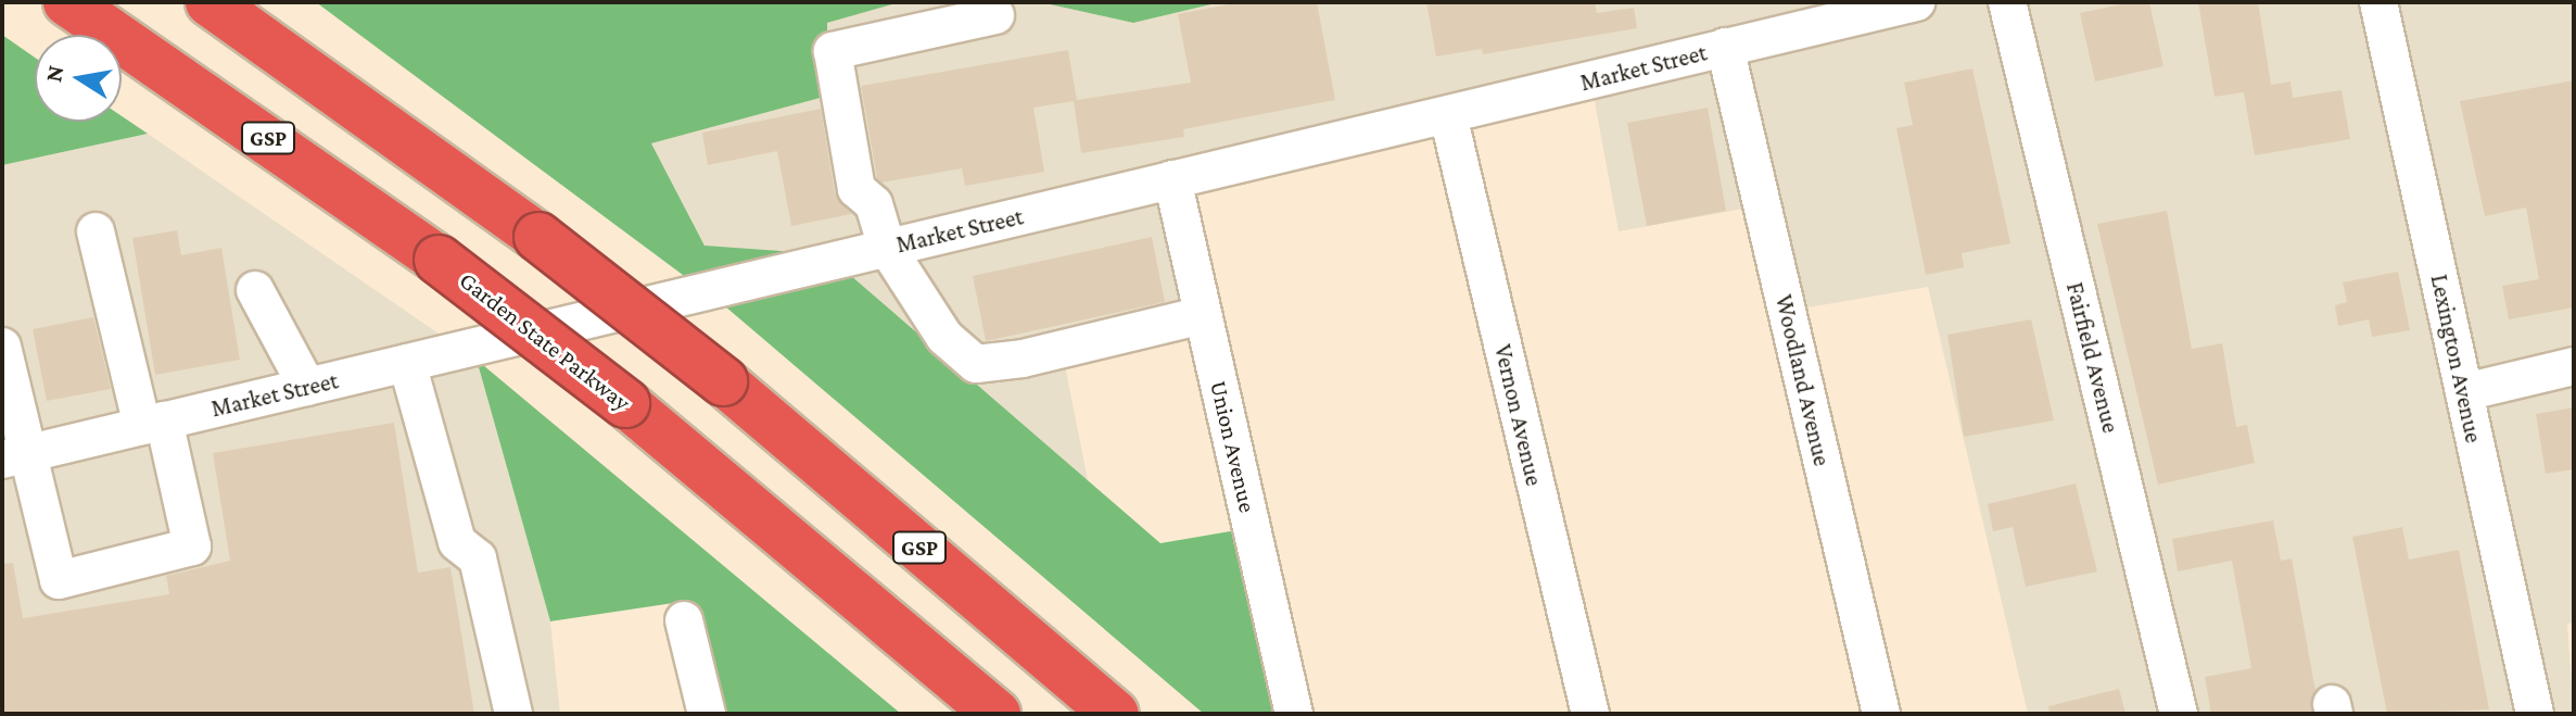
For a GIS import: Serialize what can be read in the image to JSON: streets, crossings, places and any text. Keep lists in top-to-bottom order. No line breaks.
{"streets":{"highway":["GSP","Garden State Parkway"],"street":["Market Street","Fairfield Avenue","Lexington Avenue","Woodland Avenue","Vernon Avenue","Union Avenue"]},"crossings":[["Market Street","Woodland Avenue"],["Market Street","Vernon Avenue"],["Market Street","Union Avenue"]],"north":"left"}
